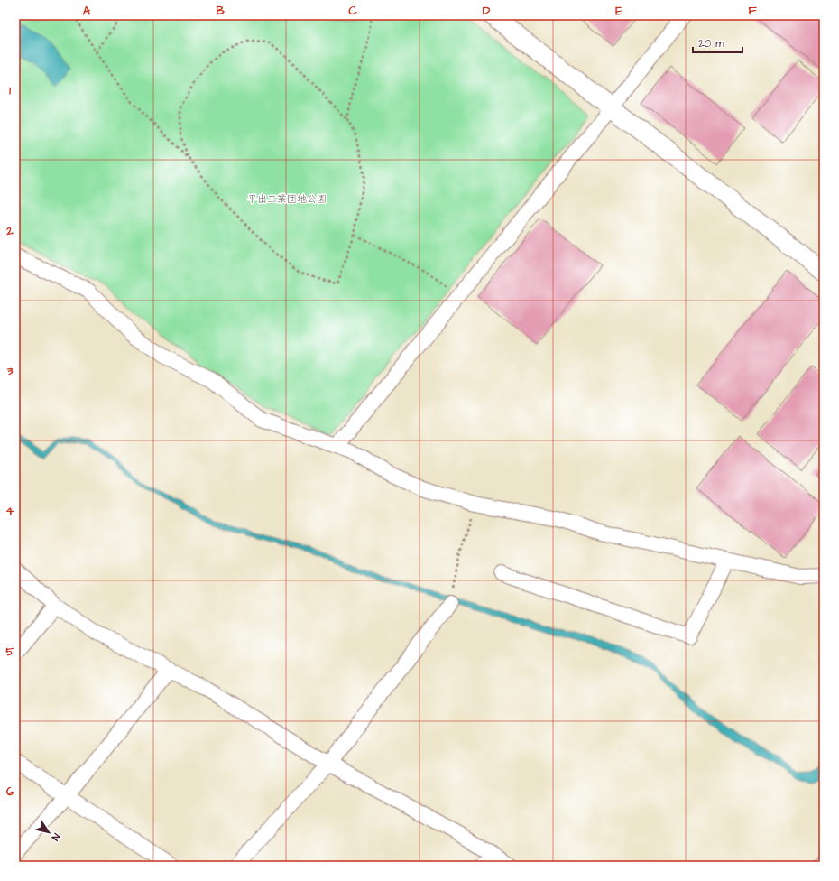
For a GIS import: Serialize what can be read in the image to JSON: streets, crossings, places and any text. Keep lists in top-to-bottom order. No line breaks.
{"parks":["平出工業団地公園"],"scale_bar":"20 m","north":"bottom right","grid":{"columns":["A","B","C","D","E","F"],"rows":["1","2","3","4","5","6"]}}
